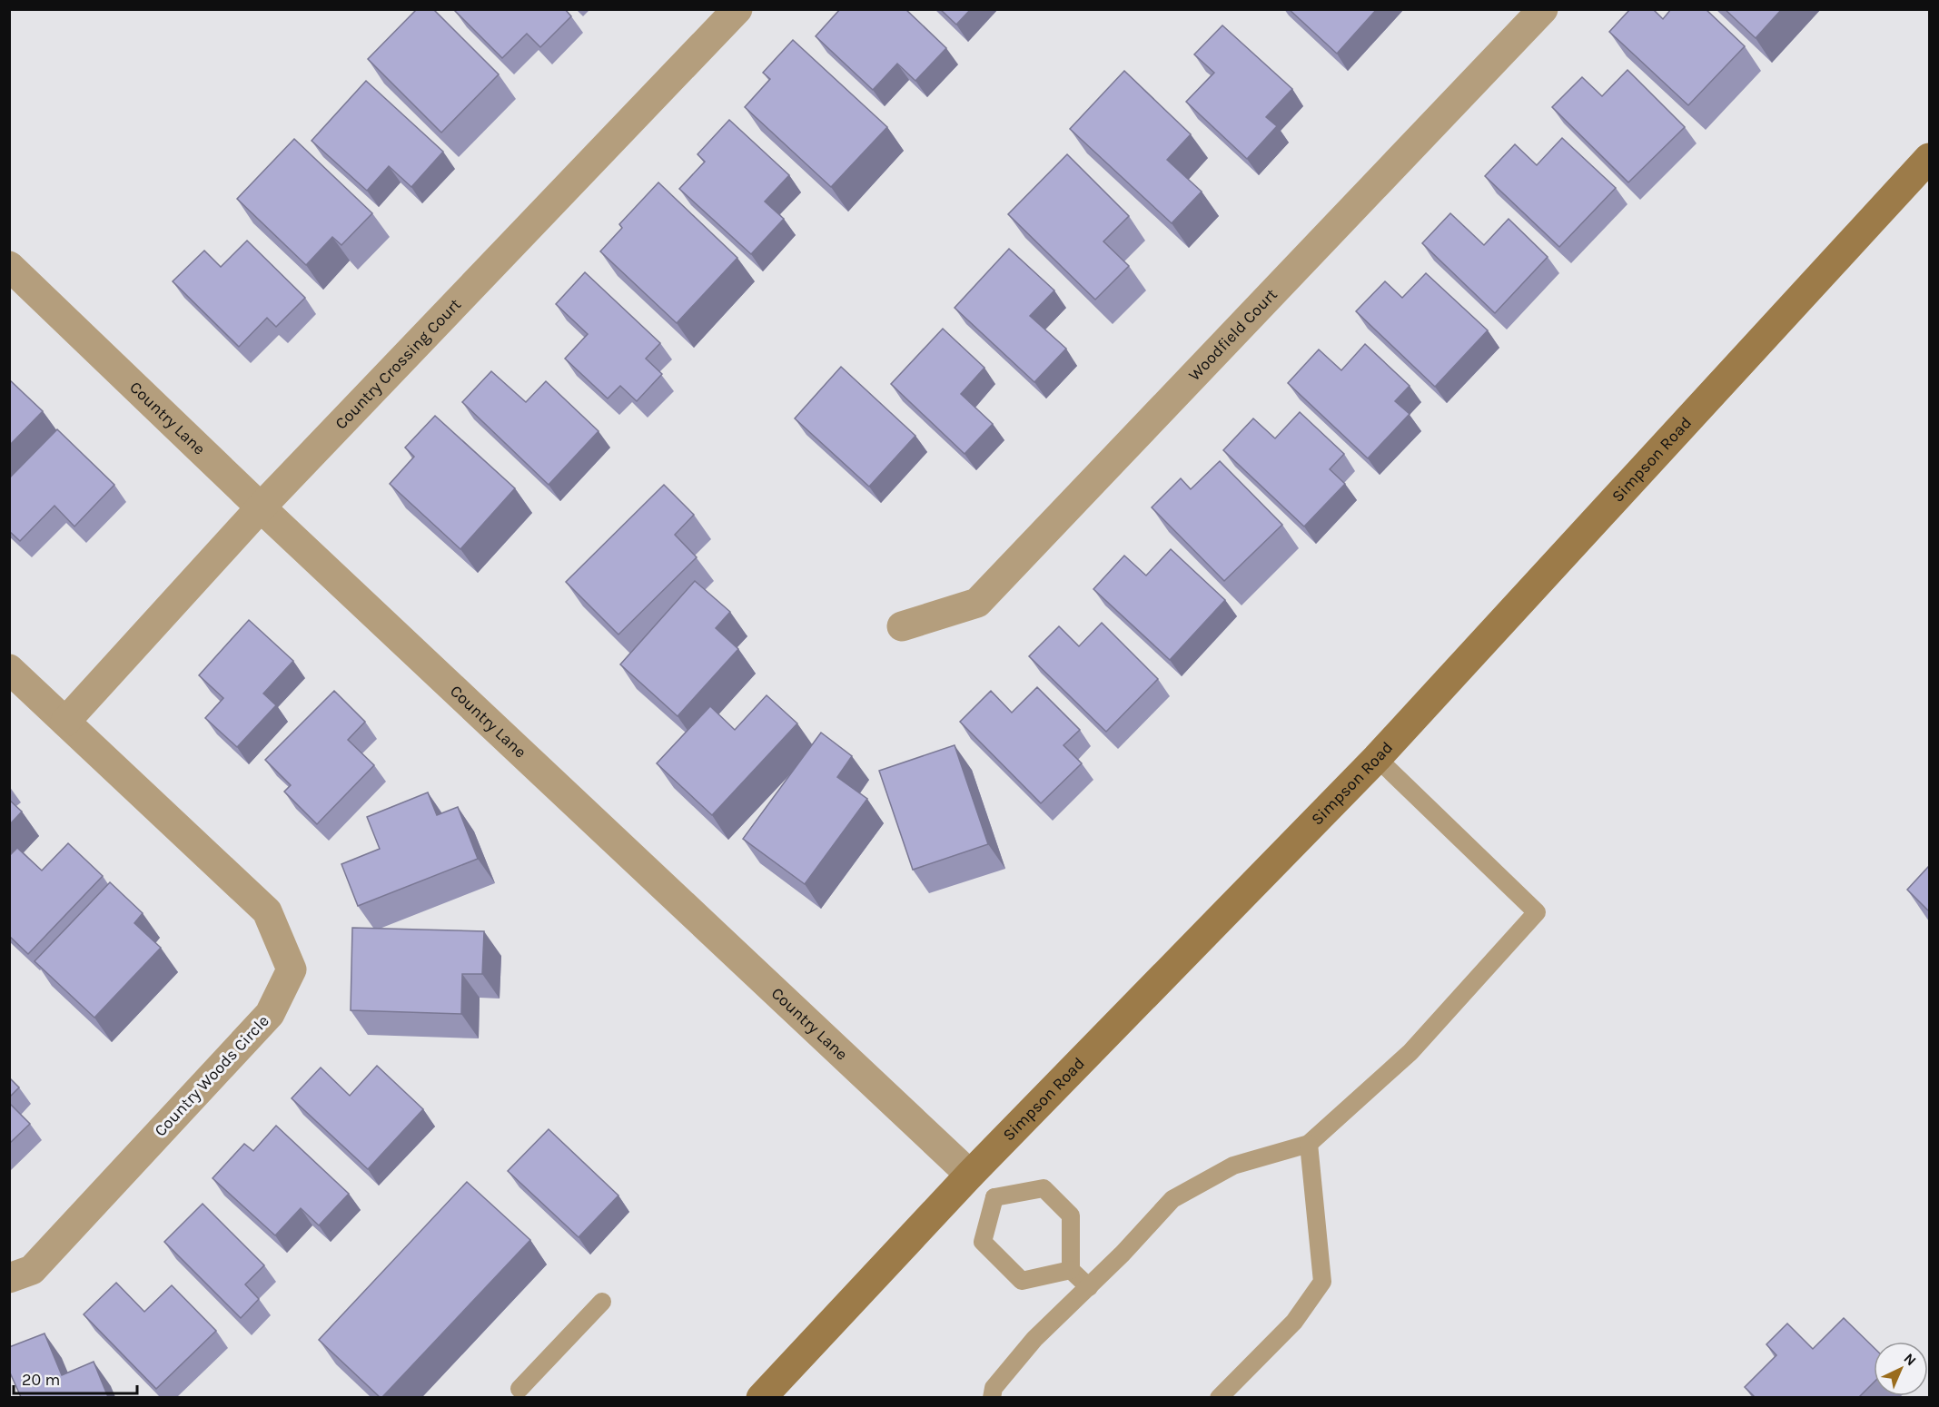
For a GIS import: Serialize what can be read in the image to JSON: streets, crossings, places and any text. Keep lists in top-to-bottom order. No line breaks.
{"streets":{"main road":["Simpson Road"],"street":["Woodfield Court","Country Crossing Court","Country Lane","Country Woods Circle"]},"crossings":[["Country Crossing Court","Country Lane"],["Country Crossing Court","Country Woods Circle"],["Country Lane","Simpson Road"]],"scale_bar":"20 m","north":"top right"}
